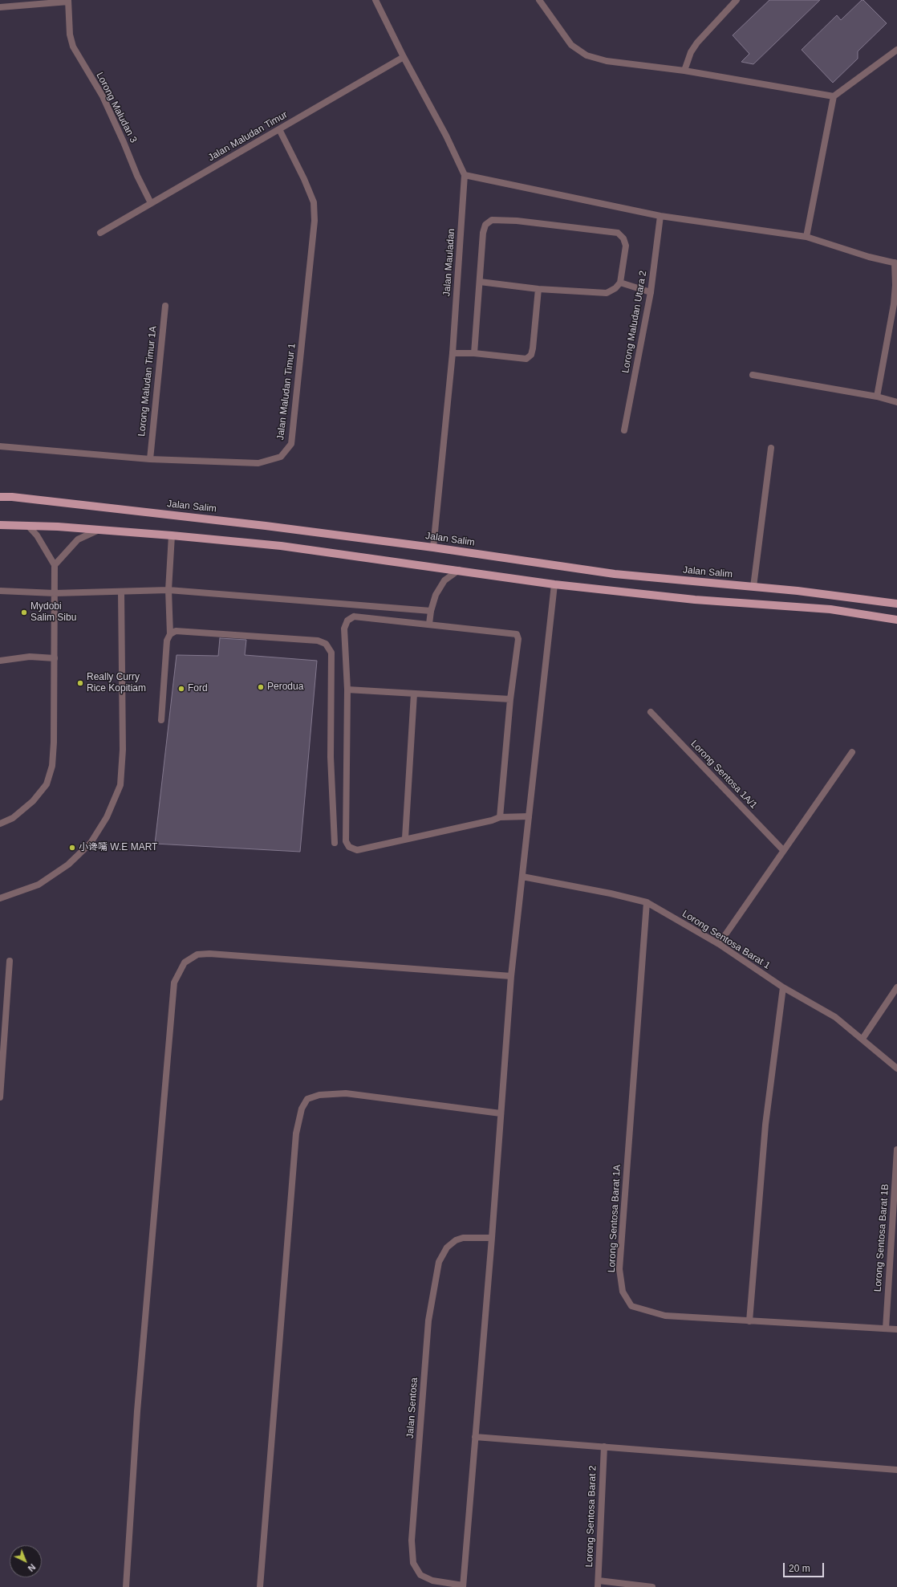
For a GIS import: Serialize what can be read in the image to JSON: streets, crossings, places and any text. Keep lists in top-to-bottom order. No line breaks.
{"streets":{"main road":["Jalan Salim"],"street":["Lorong Maludan 3","Jalan Maludan Timur","Jalan Mauladan","Lorong Maludan Utara 2","Lorong Maludan Timur 1A","Jalan Maludan Timur 1","Lorong Sentosa 1A/1","Lorong Sentosa Barat 1","Lorong Sentosa Barat 1A","Lorong Sentosa Barat 1B","Jalan Sentosa","Lorong Sentosa Barat 2"]},"crossings":[["Lorong Maludan 3","Jalan Maludan Timur"],["Jalan Maludan Timur","Jalan Mauladan"],["Jalan Maludan Timur","Jalan Maludan Timur 1"],["Jalan Mauladan","Jalan Salim"],["Lorong Maludan Timur 1A","Jalan Maludan Timur 1"],["Lorong Sentosa Barat 1","Lorong Sentosa Barat 1A"],["Lorong Sentosa Barat 1A","Lorong Sentosa Barat 1B"]],"places":["Mydobi Salim Sibu","Really Curry Rice Kopitiam","Perodua","Ford","小谗嘴 W.E MART"],"scale_bar":"20 m","north":"bottom right"}
